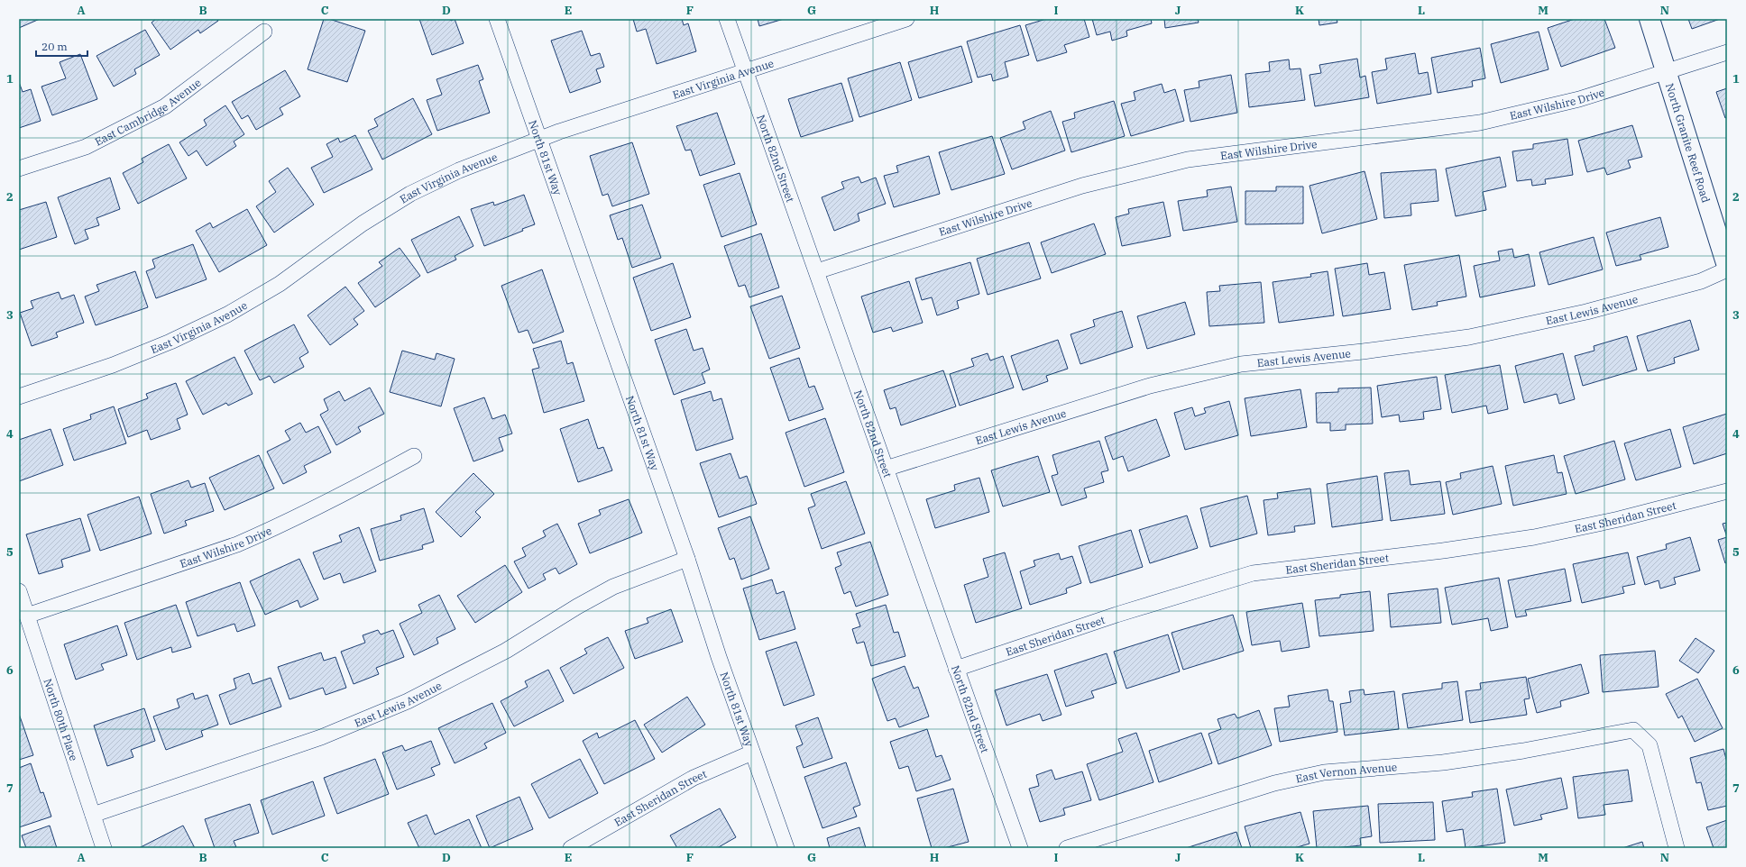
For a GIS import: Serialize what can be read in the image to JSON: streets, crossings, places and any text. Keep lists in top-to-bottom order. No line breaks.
{"streets":{"street":["East Virginia Avenue","East Wilshire Drive","East Cambridge Avenue","North Granite Reef Road","North 81st Way","North 82nd Street","East Lewis Avenue","East Sheridan Street","North 80th Place","East Vernon Avenue"]},"crossings":[["East Virginia Avenue","North 81st Way"],["East Virginia Avenue","North 82nd Street"],["East Wilshire Drive","North Granite Reef Road"],["East Wilshire Drive","North 82nd Street"],["East Wilshire Drive","North 80th Place"],["North 81st Way","East Lewis Avenue"],["North 81st Way","East Sheridan Street"],["North 82nd Street","East Lewis Avenue"],["North 82nd Street","East Sheridan Street"],["East Lewis Avenue","North 80th Place"]],"scale_bar":"20 m","grid":{"columns":["A","B","C","D","E","F","G","H","I","J","K","L","M","N"],"rows":["1","2","3","4","5","6","7"]}}
